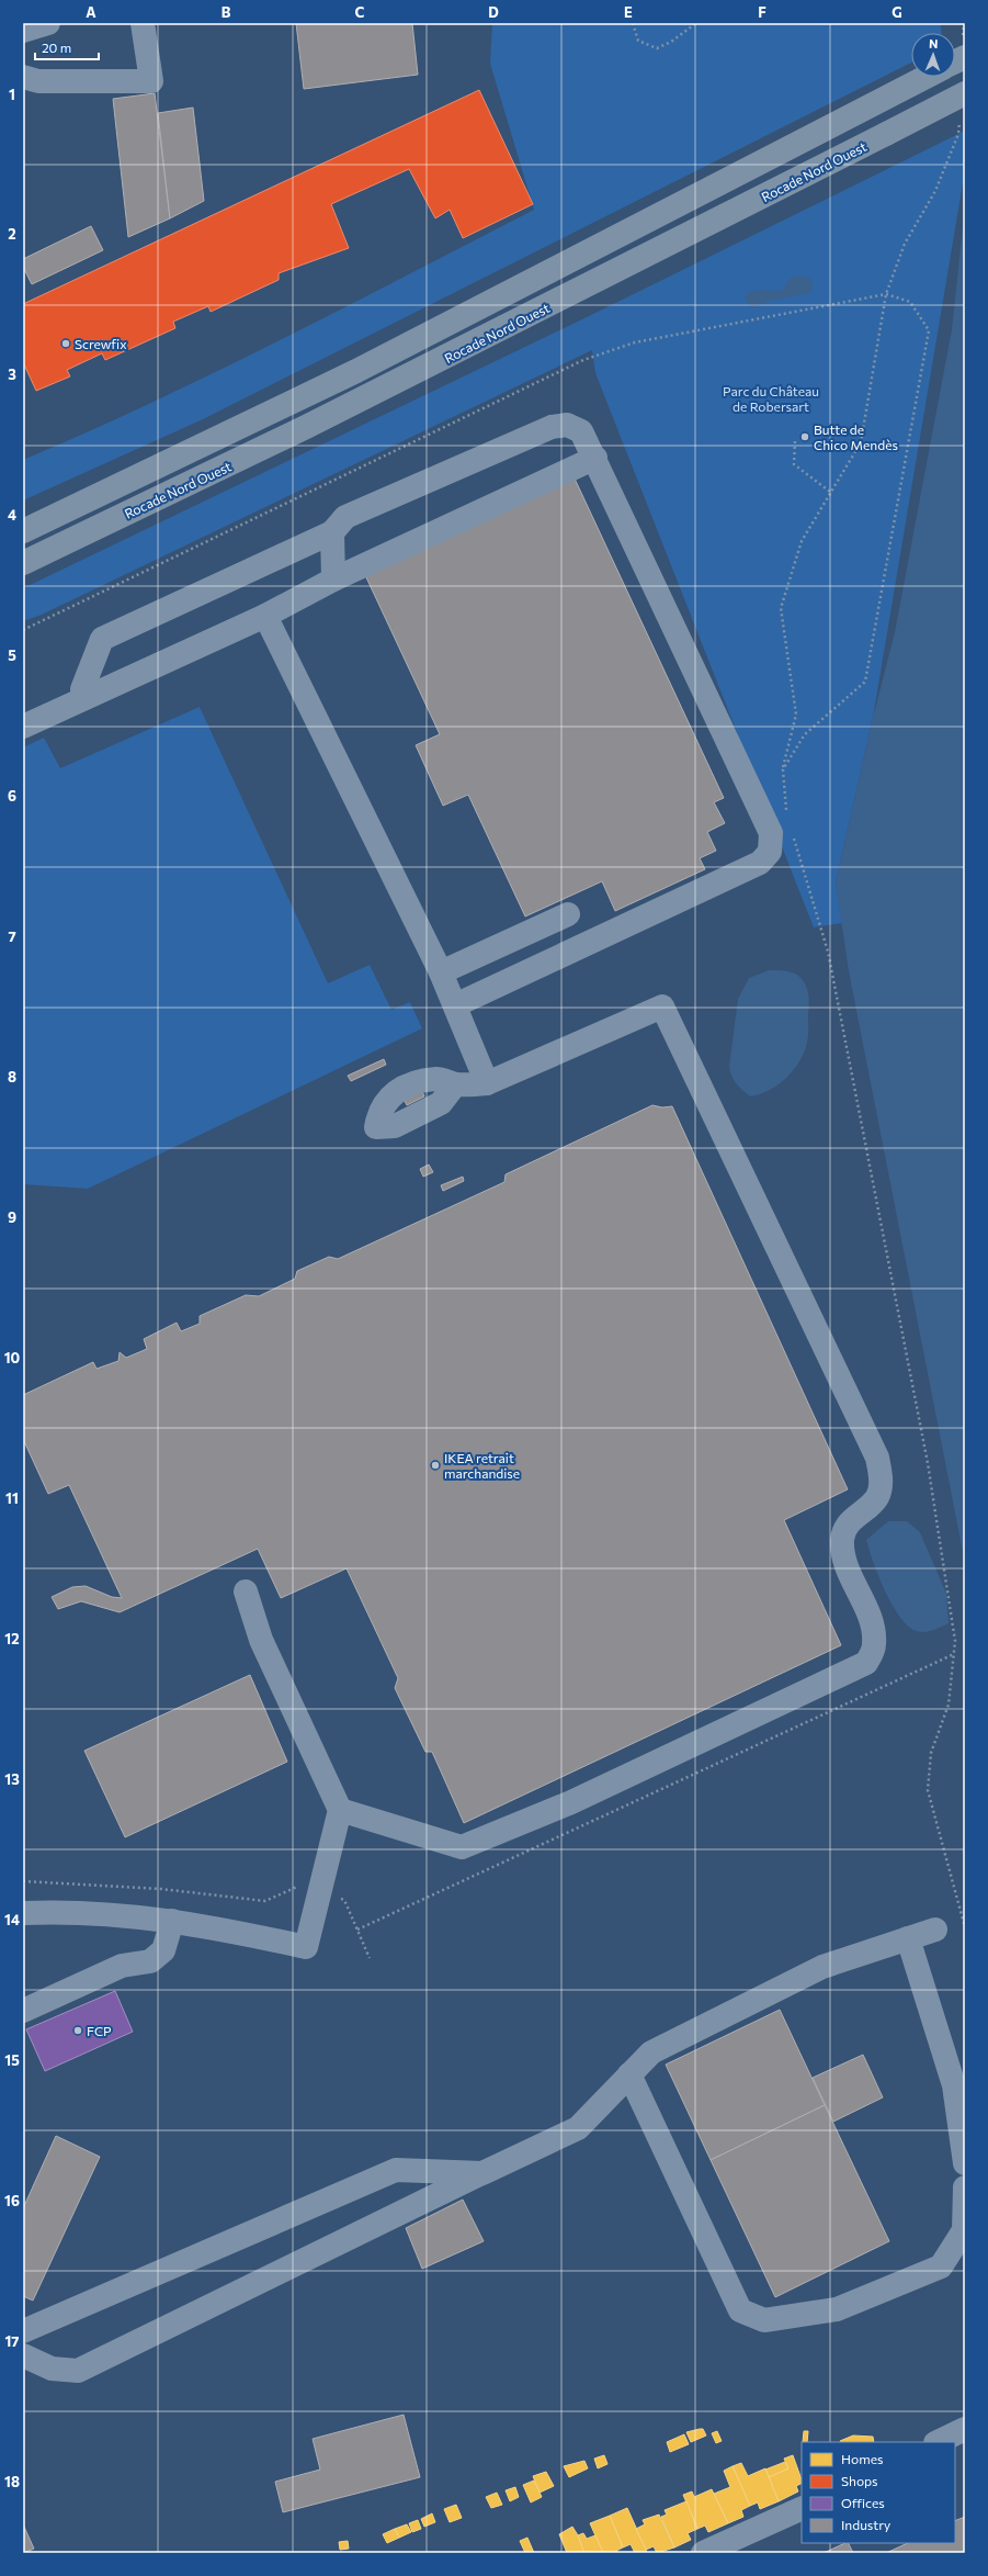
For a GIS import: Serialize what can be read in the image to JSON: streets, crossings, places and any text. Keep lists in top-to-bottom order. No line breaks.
{"streets":{"highway":["Rocade Nord Ouest"]},"parks":["Parc du Château de Robersart"],"places":["Screwfix","Butte de Chico Mendès","IKEA retrait marchandise","FCP"],"legend":["Homes","Shops","Offices","Industry"],"scale_bar":"20 m","north":"top","grid":{"columns":["A","B","C","D","E","F","G"],"rows":["1","2","3","4","5","6","7","8","9","10","11","12","13","14","15","16","17","18"]}}
